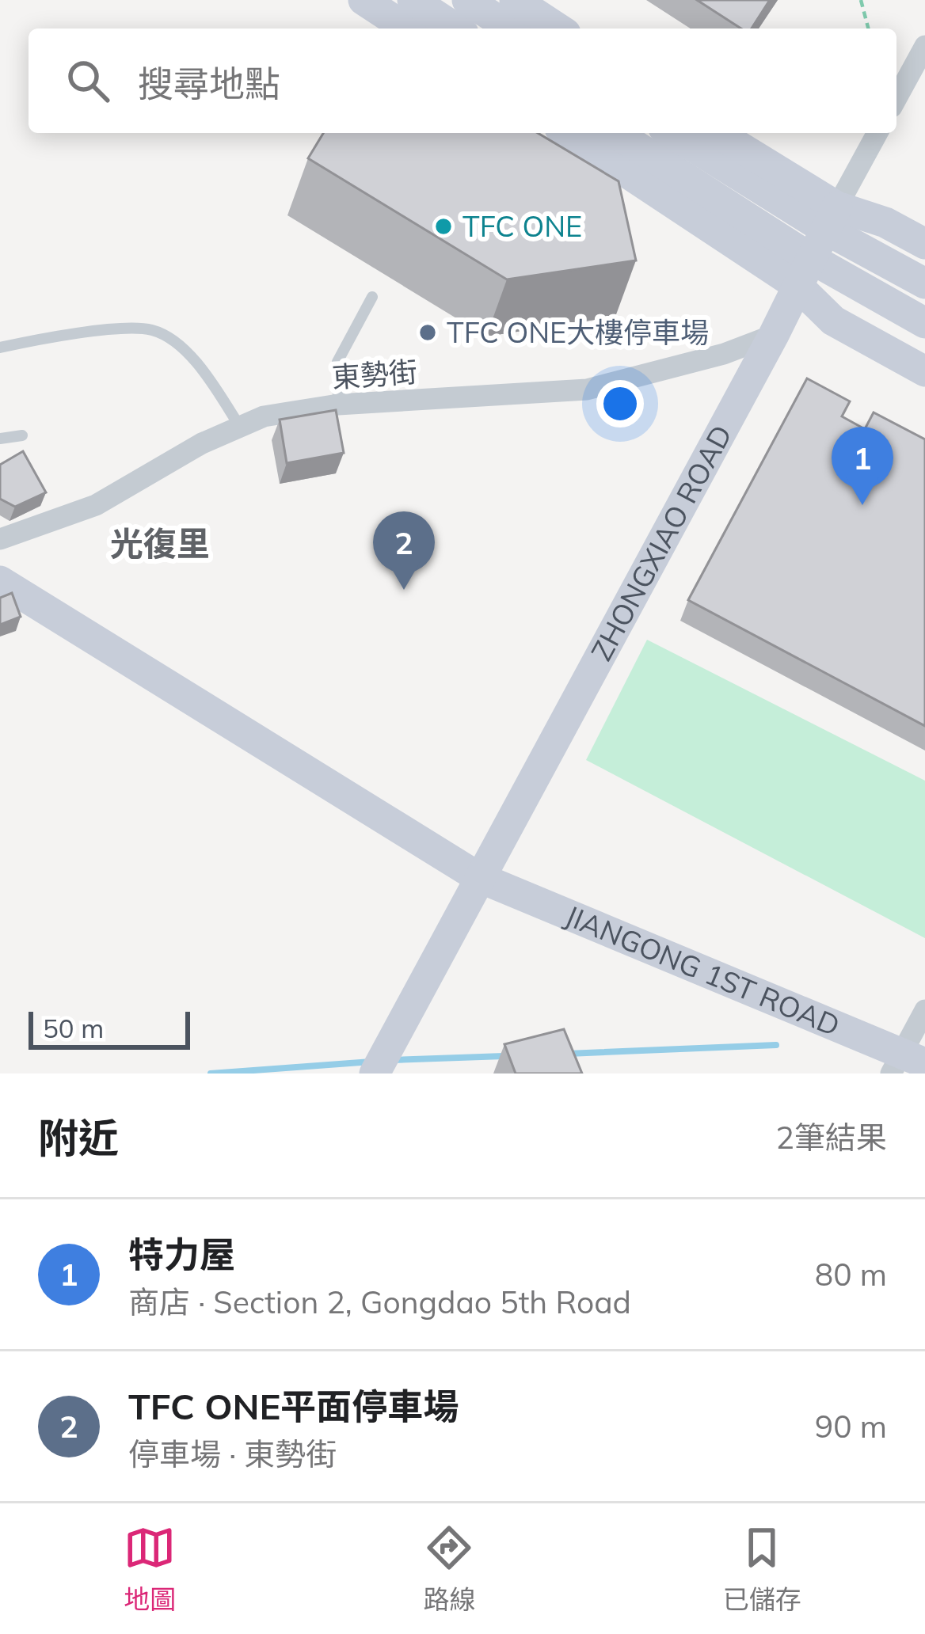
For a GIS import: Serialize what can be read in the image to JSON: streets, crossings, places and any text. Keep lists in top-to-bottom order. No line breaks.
{"streets":{"street":["東勢街","ZHONGXIAO ROAD","JIANGONG 1ST ROAD"]},"crossings":[["東勢街","ZHONGXIAO ROAD"],["ZHONGXIAO ROAD","JIANGONG 1ST ROAD"]],"districts":["光復里"],"places":["TFC ONE","TFC ONE大樓停車場"],"scale_bar":"50 m","page":{"search":"搜尋地點","pins":["1","2"],"scale":"50 m","heading":["附近","2筆結果"],"list":[{"mark":"1","name":"特力屋","note":"商店 · Section 2, Gongdao 5th Road","value":"80 m"},{"mark":"2","name":"TFC ONE平面停車場","note":"停車場 · 東勢街","value":"90 m"}],"nav":["地圖","路線","已儲存"]}}
